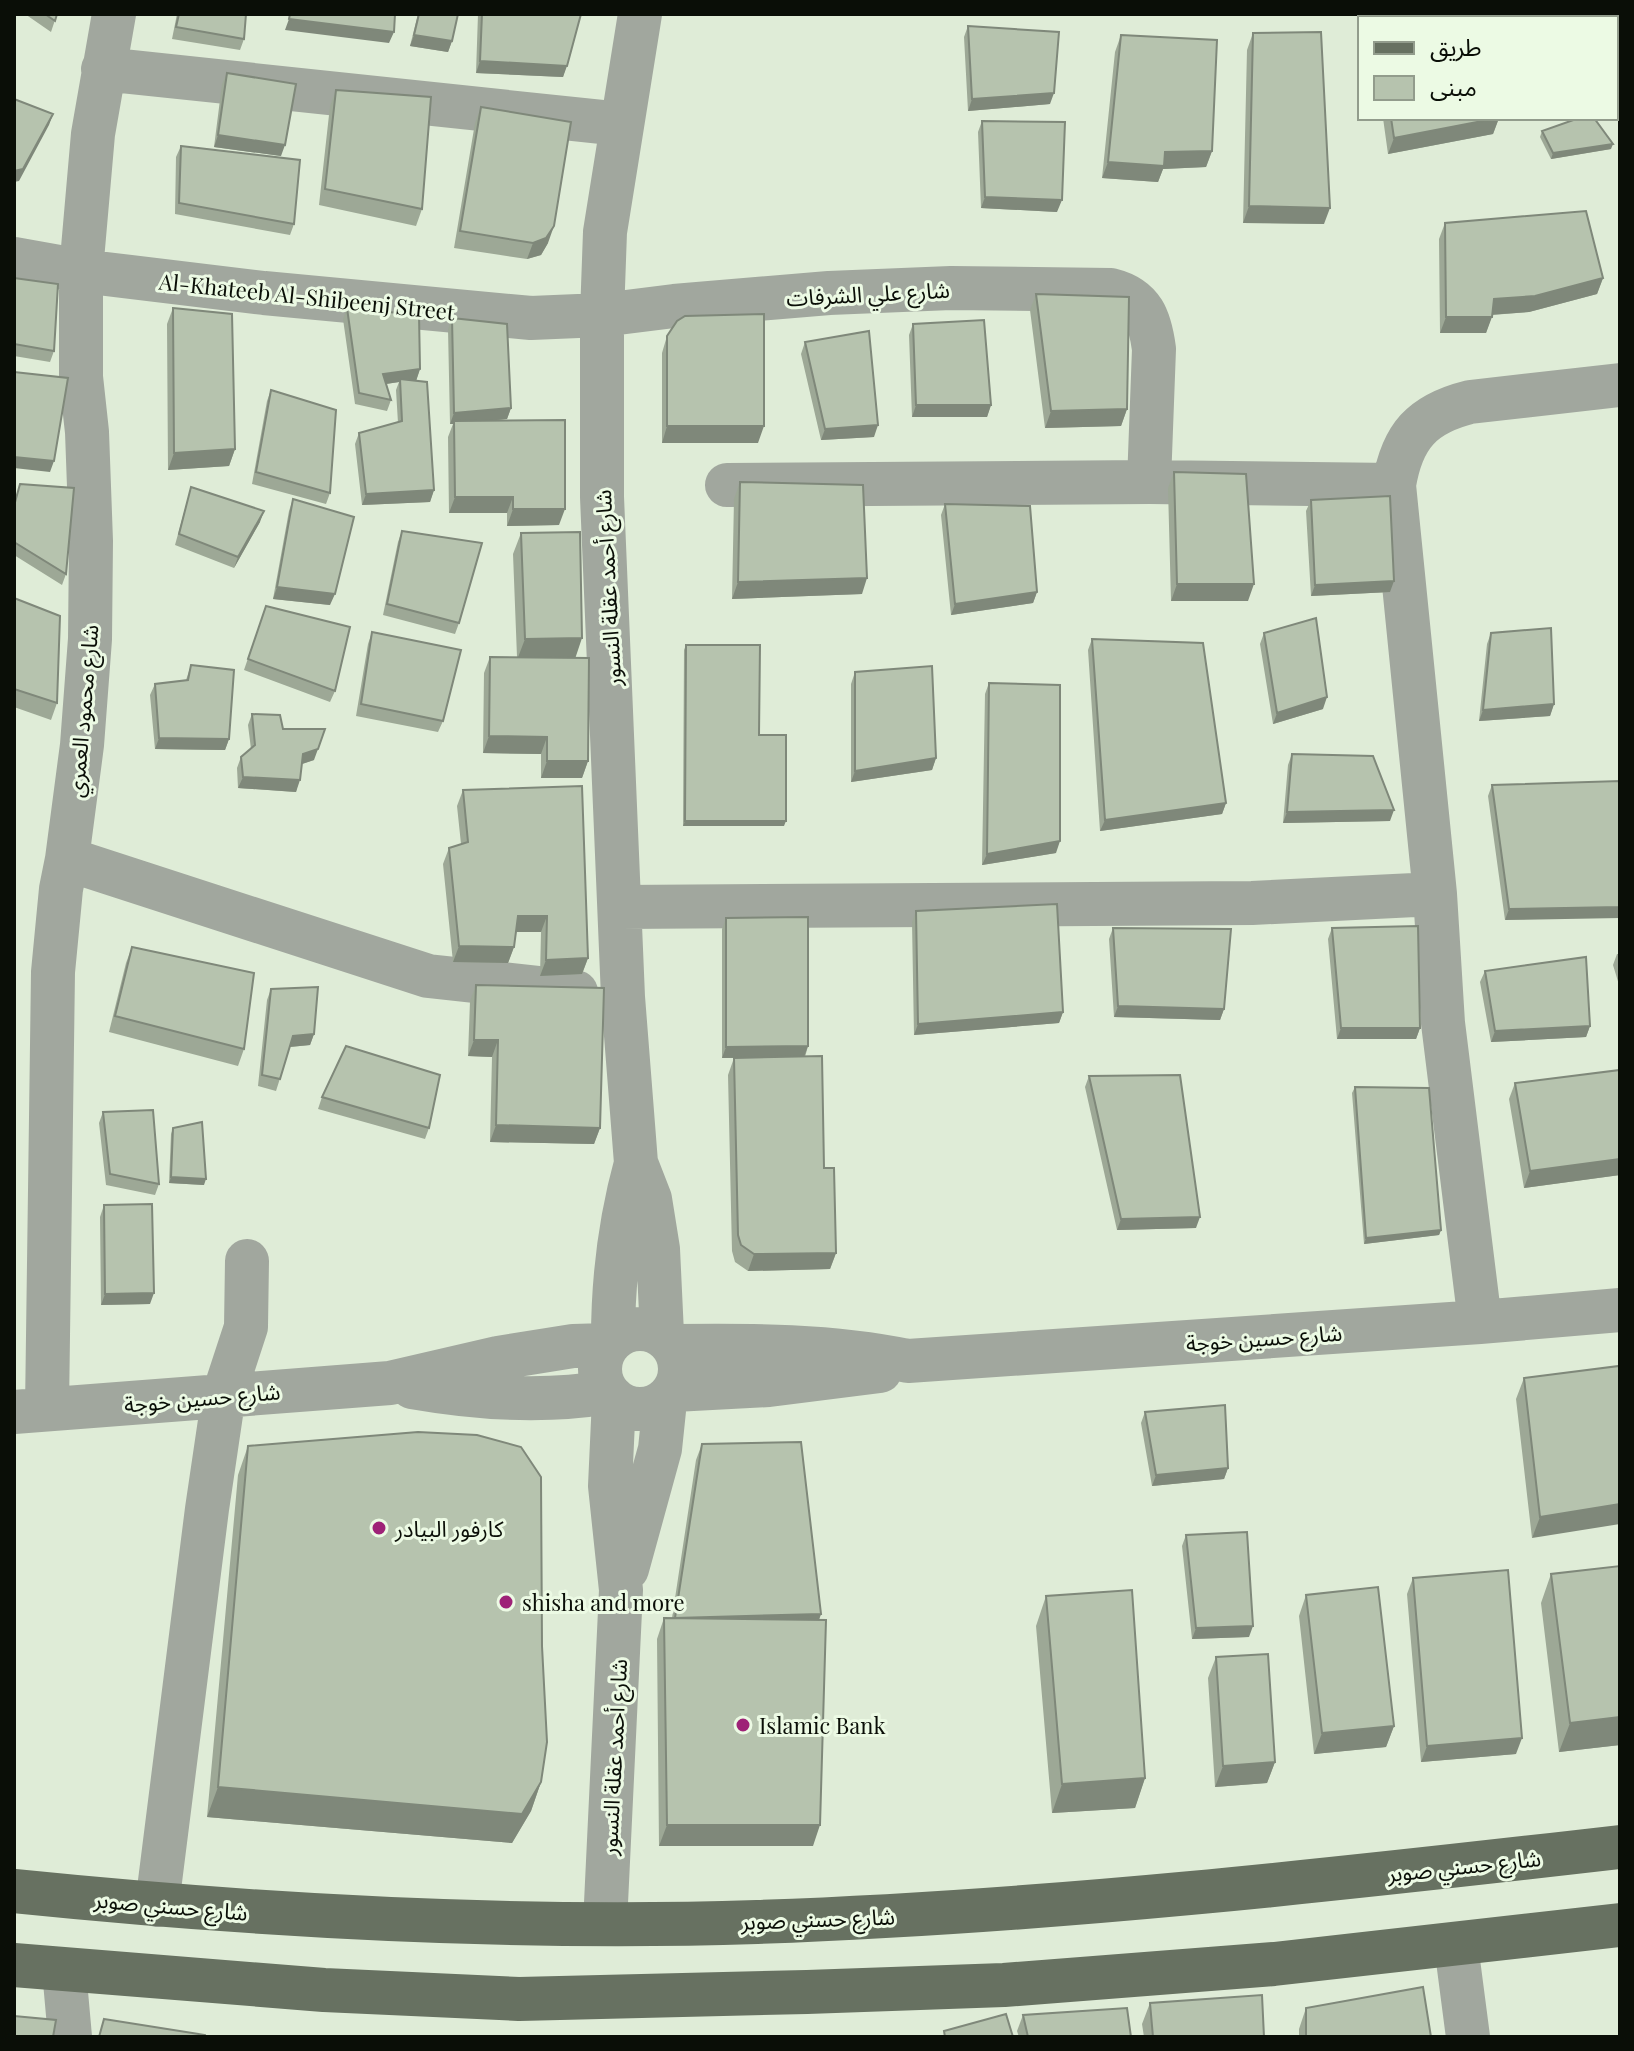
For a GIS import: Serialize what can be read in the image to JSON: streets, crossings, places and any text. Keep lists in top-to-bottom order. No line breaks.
{"streets":{"main road":["شارع حسني صوبر"],"street":["شارع علي الشرفات","Al-Khateeb Al-Shibeenj Street","شارع أحمد عقلة النسور","شارع محمود العمري","شارع حسين خوجة"]},"crossings":[["شارع علي الشرفات","Al-Khateeb Al-Shibeenj Street"],["شارع علي الشرفات","شارع أحمد عقلة النسور"],["Al-Khateeb Al-Shibeenj Street","شارع أحمد عقلة النسور"],["Al-Khateeb Al-Shibeenj Street","شارع محمود العمري"],["شارع أحمد عقلة النسور","شارع حسين خوجة"],["شارع أحمد عقلة النسور","شارع حسني صوبر"],["شارع محمود العمري","شارع حسين خوجة"]],"places":["كارفور البيادر","shisha and more","Islamic Bank"],"legend":["طريق","مبنى"]}
